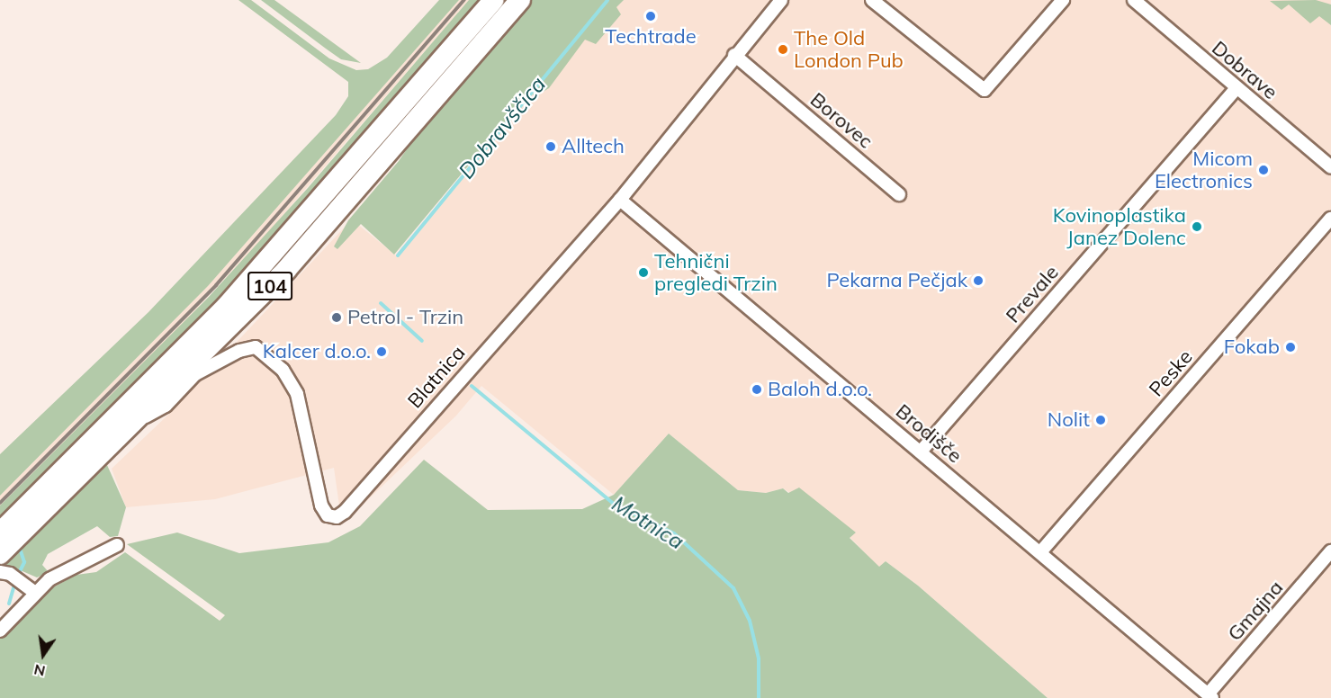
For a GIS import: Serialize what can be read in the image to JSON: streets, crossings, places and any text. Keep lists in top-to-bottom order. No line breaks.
{"streets":{"main road":["104"],"street":["Dobrave","Borovec","Prevale","Peske","Blatnica","Brodišče","Gmajna"]},"crossings":[["Dobrave","Prevale"],["Borovec","Blatnica"],["104","Blatnica"],["Prevale","Brodišče"],["Peske","Brodišče"],["Blatnica","Brodišče"],["Brodišče","Gmajna"]],"water":["Dobravščica","Motnica"],"places":["Techtrade","The Old London Pub","Alltech","Micom Electronics","Kovinoplastika Janez Dolenc","Tehnični pregledi Trzin","Pekarna Pečjak","Petrol - Trzin","Fokab","Kalcer d.o.o.","Baloh d.o.o.","Nolit"],"north":"bottom"}
